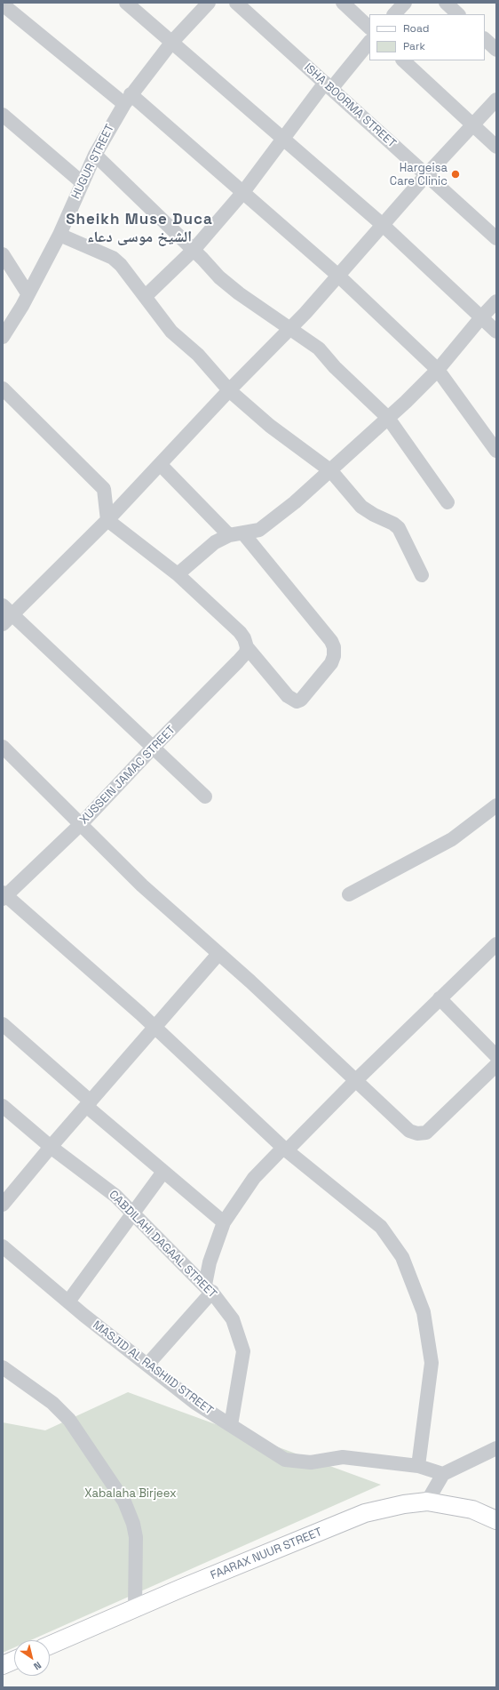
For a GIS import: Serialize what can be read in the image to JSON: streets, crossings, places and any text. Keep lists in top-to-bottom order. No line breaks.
{"streets":{"main road":["FAARAX NUUR STREET"],"street":["ISHA BOORMA STREET","HUGUR STREET","XUSSEIN JAMAC STREET","CABDILAHI DAGAAL STREET","MASJID AL RASHIID STREET"]},"crossings":[["CABDILAHI DAGAAL STREET","MASJID AL RASHIID STREET"]],"districts":["Sheikh Muse Duca الشيخ موسى دعاء"],"parks":["Xabalaha Birjeex"],"places":["Hargeisa Care Clinic"],"legend":["Road","Park"],"north":"bottom right"}
